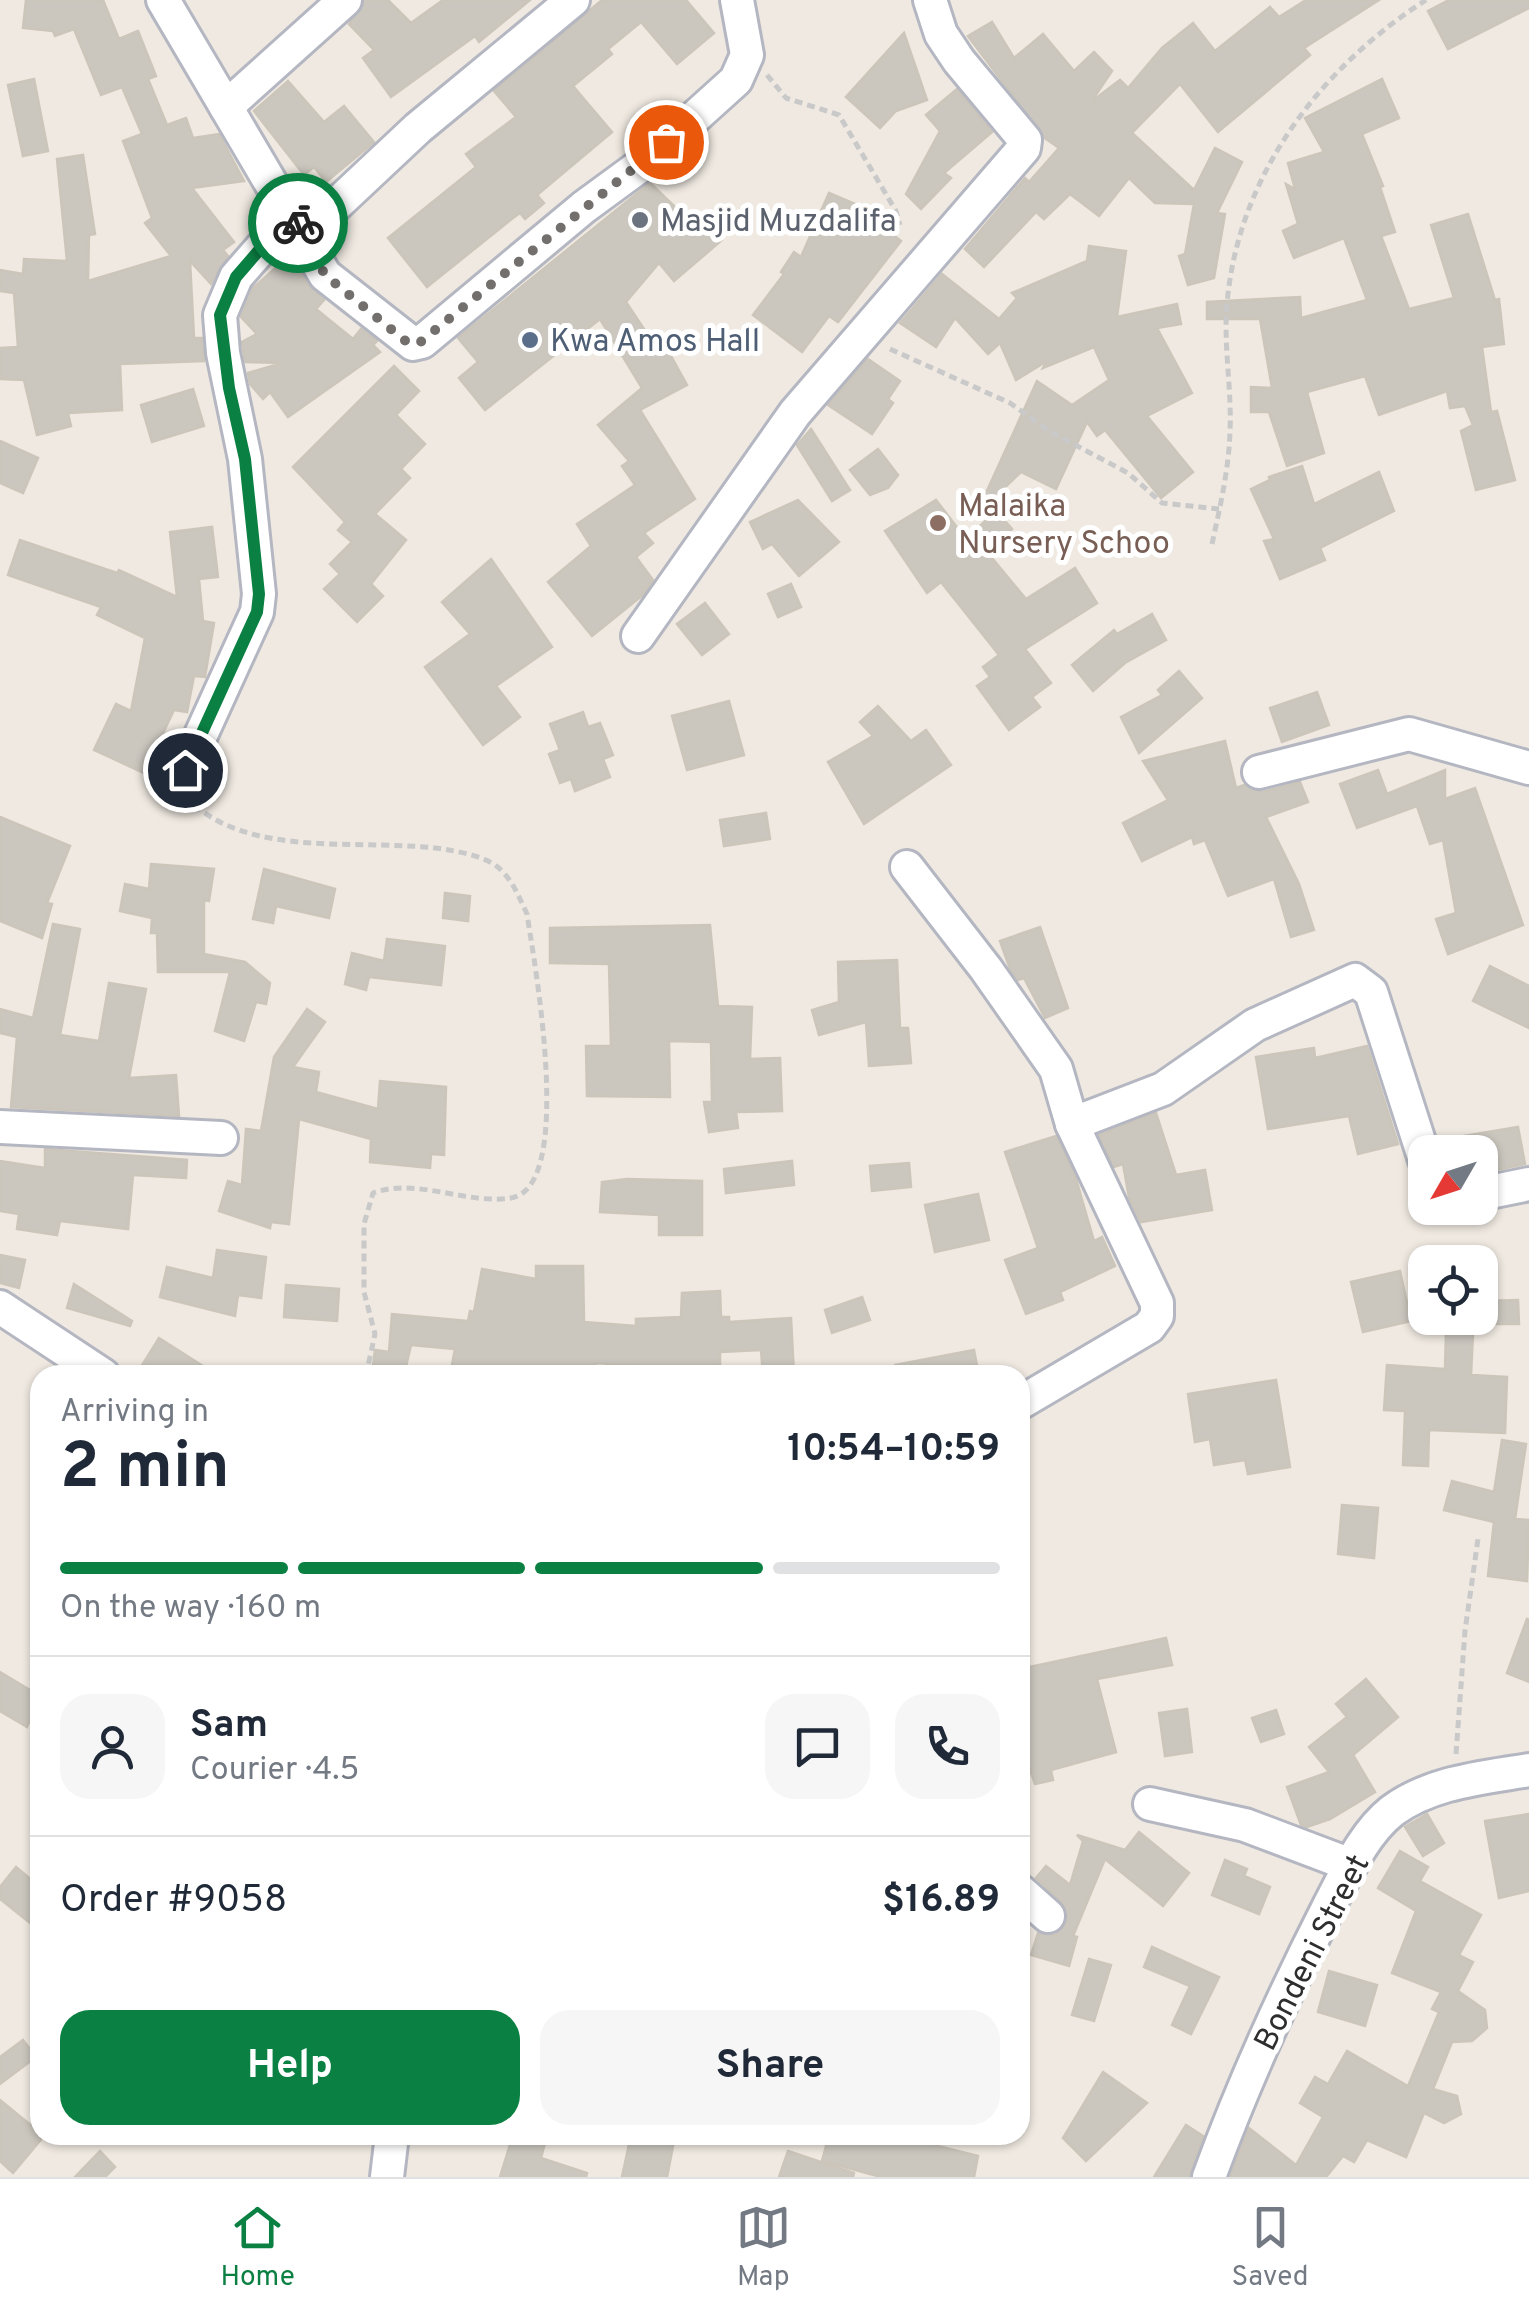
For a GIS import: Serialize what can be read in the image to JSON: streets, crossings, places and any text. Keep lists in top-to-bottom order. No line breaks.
{"streets":{"street":["Bondeni Street"]},"places":["Masjid Muzdalifa","Kwa Amos Hall","Malaika Nursery Schoo"],"north":"bottom left","page":{"heading":["2 min","Arriving in","10:54–10:59"],"panel":["Sam","Courier · 4.5","Order #9058","$16.89"],"bar":"On the way · 160 m","buttons":["Help","Share"],"tabs":["Home","Map","Saved"]}}
